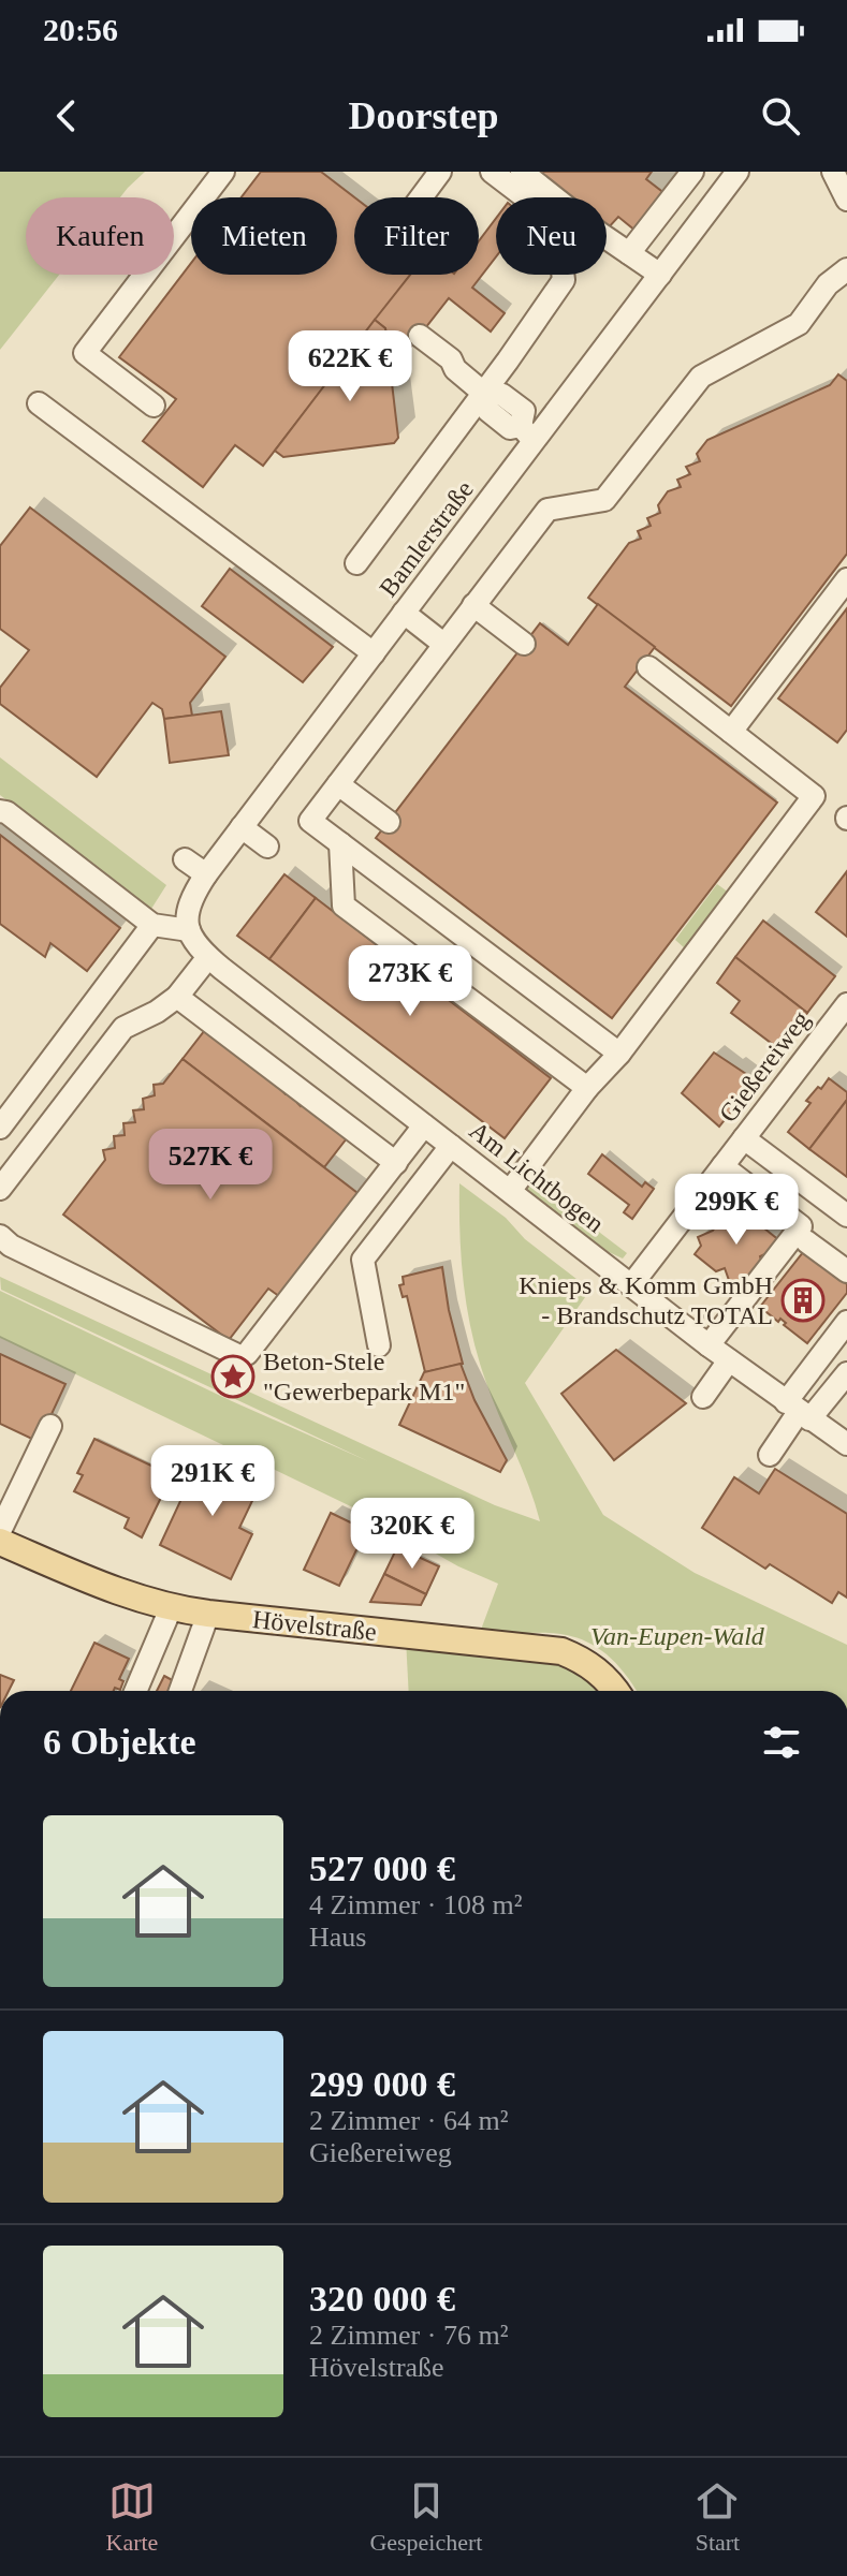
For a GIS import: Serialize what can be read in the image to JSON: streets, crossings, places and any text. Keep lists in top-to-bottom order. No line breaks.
{"streets":{"main road":["Hövelstraße"],"street":["Bamlerstraße","Gießereiweg","Am Lichtbogen"]},"crossings":[["Bamlerstraße","Am Lichtbogen"],["Gießereiweg","Am Lichtbogen"]],"parks":["Van-Eupen-Wald"],"places":{"building":["Knieps & Komm GmbH - Brandschutz TOTAL"],"place":["Beton-Stele \"Gewerbepark M1\""]},"page":{"status":"20:56","header":"Doorstep","chip":["Kaufen","Mieten","Filter","Neu"],"price":["622K €","273K €","527K €","299K €","291K €","320K €"],"heading":"6 Objekte","list":[{"name":"527 000 €","note":"4 Zimmer · 108 m² · Haus"},{"name":"299 000 €","note":"2 Zimmer · 64 m² · Gießereiweg"},{"name":"320 000 €","note":"2 Zimmer · 76 m² · Hövelstraße"}],"tabs":["Karte","Gespeichert","Start"]}}
